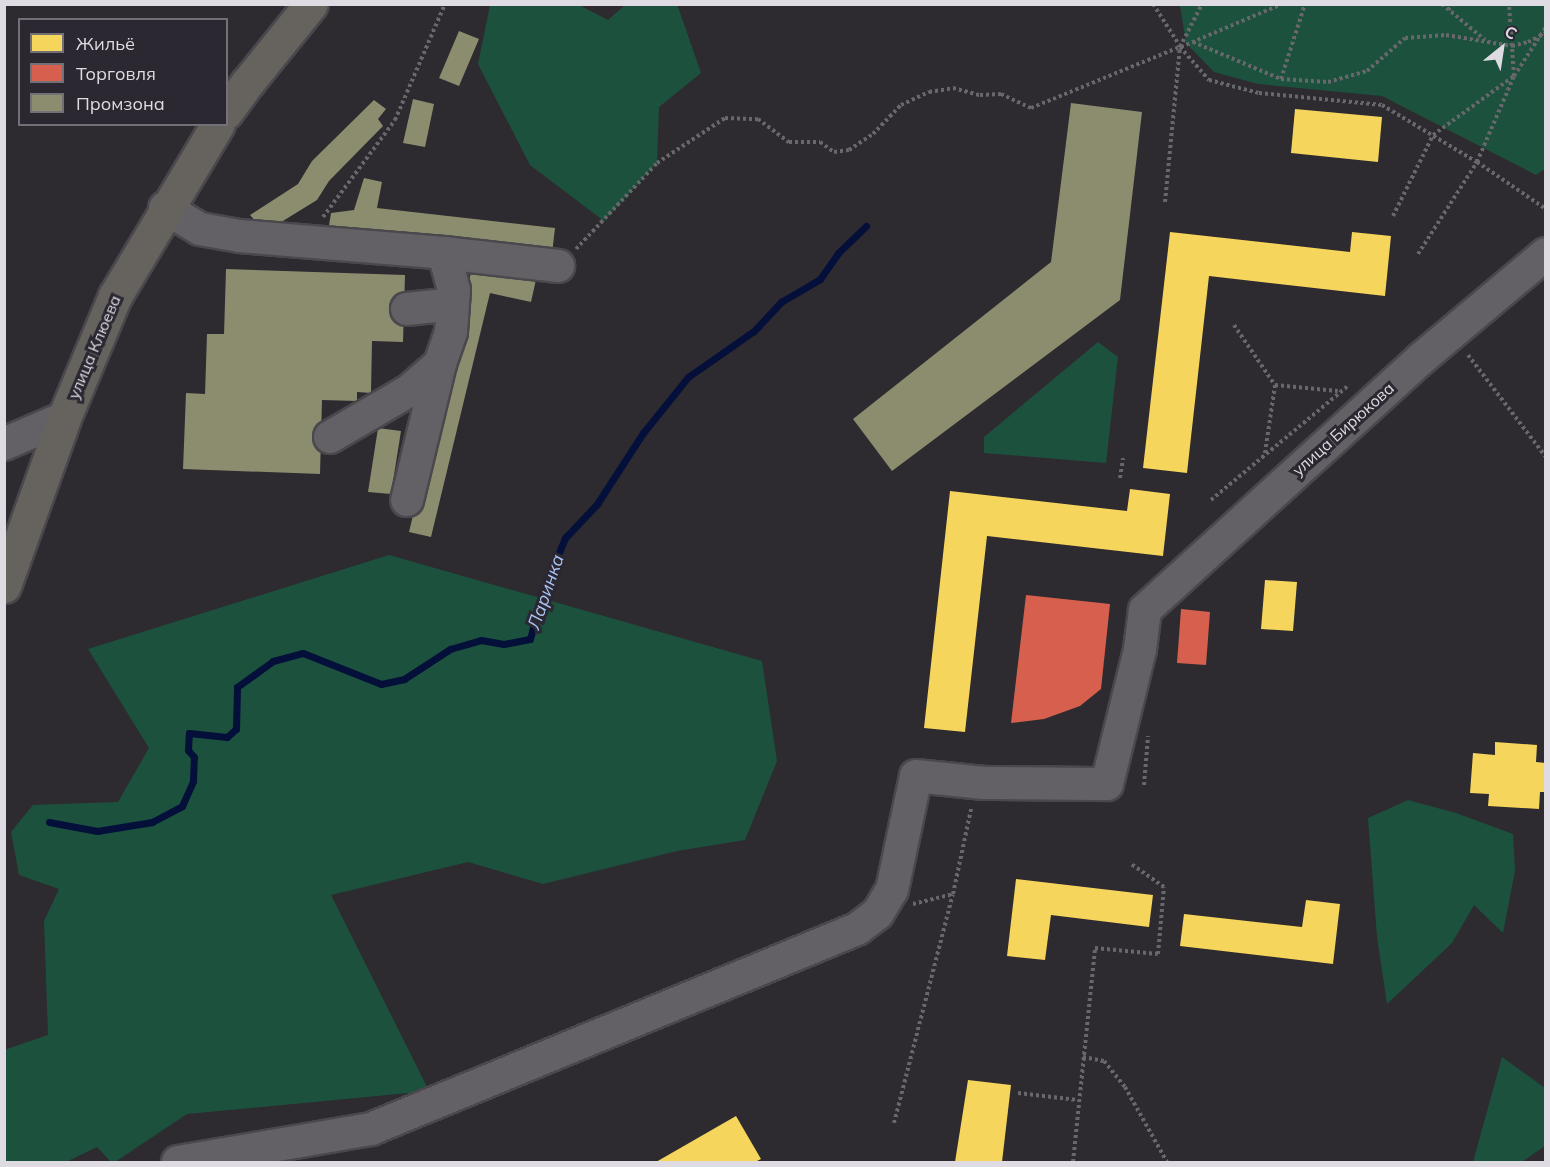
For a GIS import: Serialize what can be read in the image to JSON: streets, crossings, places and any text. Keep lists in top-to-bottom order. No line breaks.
{"streets":{"main road":["улица Клюева"],"street":["улица Бирюкова"]},"water":["Ларинка"],"legend":["Жильё","Торговля","Промзона"],"north":"top right"}
